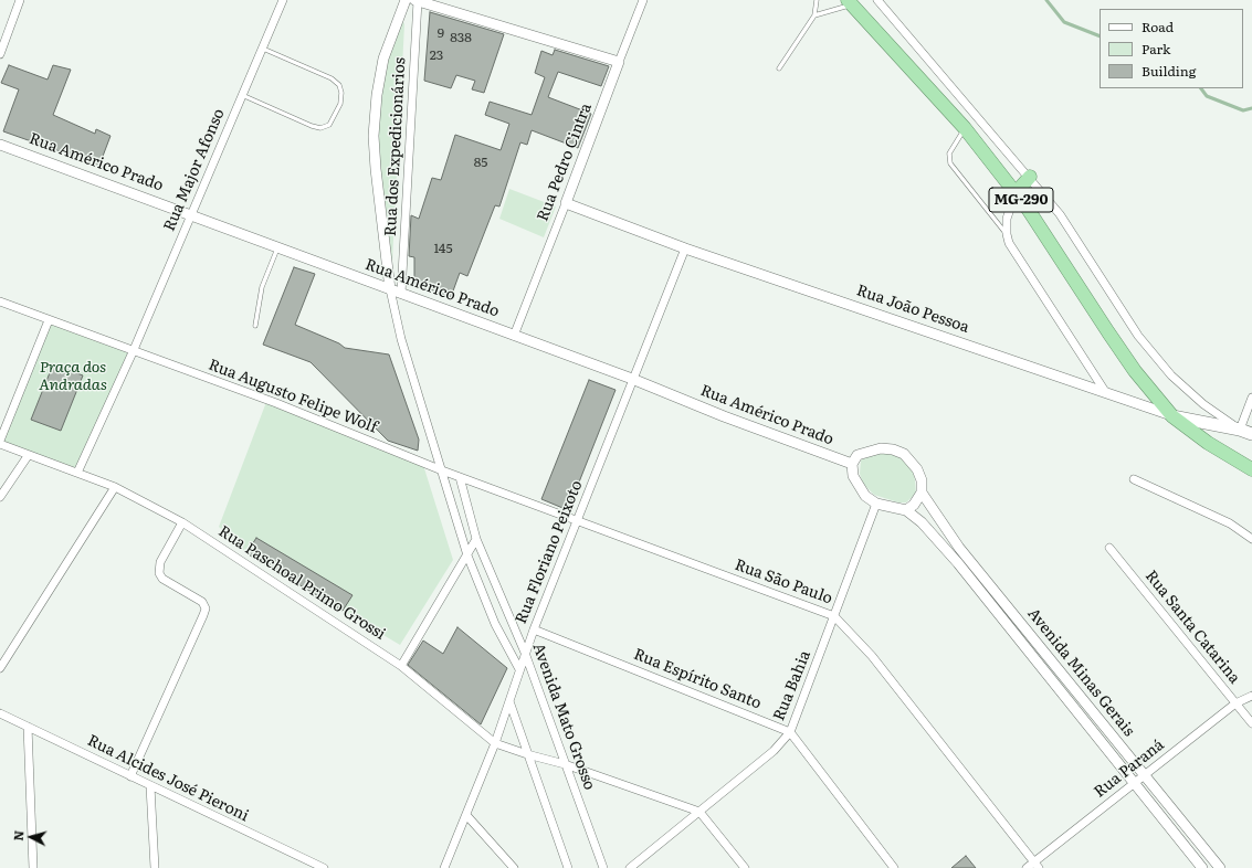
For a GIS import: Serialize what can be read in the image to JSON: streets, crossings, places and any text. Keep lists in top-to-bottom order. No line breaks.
{"streets":{"highway":["MG-290"],"main road":["Rua João Pessoa"],"street":["Rua dos Expedicionários","Rua Américo Prado","Rua Pedro Cintra","Rua Major Afonso","Rua Augusto Felipe Wolf","Rua Floriano Peixoto","Rua São Paulo","Rua Paschoal Primo Grossi","Rua Santa Catarina","Avenida Minas Gerais","Rua Espírito Santo","Rua Bahia","Avenida Mato Grosso","Rua Paraná","Rua Alcides José Pieroni"]},"crossings":[["Rua dos Expedicionários","Rua Américo Prado"],["Rua Américo Prado","Rua Pedro Cintra"],["Rua Américo Prado","Rua Major Afonso"],["Rua Américo Prado","Rua Floriano Peixoto"],["Rua Américo Prado","Avenida Minas Gerais"],["Rua Américo Prado","Rua Bahia"],["Rua Américo Prado","Avenida Mato Grosso"],["Rua Pedro Cintra","Rua João Pessoa"],["Rua Major Afonso","Rua Augusto Felipe Wolf"],["MG-290","Rua João Pessoa"],["Rua João Pessoa","Rua Floriano Peixoto"],["Rua Augusto Felipe Wolf","Rua São Paulo"],["Rua Augusto Felipe Wolf","Avenida Mato Grosso"],["Rua Floriano Peixoto","Rua São Paulo"],["Rua Floriano Peixoto","Rua Paschoal Primo Grossi"],["Rua Floriano Peixoto","Rua Espírito Santo"],["Rua Floriano Peixoto","Avenida Mato Grosso"],["Rua São Paulo","Rua Bahia"],["Rua São Paulo","Avenida Mato Grosso"],["Rua São Paulo","Rua Paraná"],["Rua Santa Catarina","Rua Paraná"],["Avenida Minas Gerais","Rua Bahia"],["Avenida Minas Gerais","Rua Paraná"],["Rua Espírito Santo","Rua Bahia"]],"parks":["Praça dos Andradas"],"house_numbers":["9","838","23","85","145"],"legend":["Road","Park","Building"],"north":"left"}
